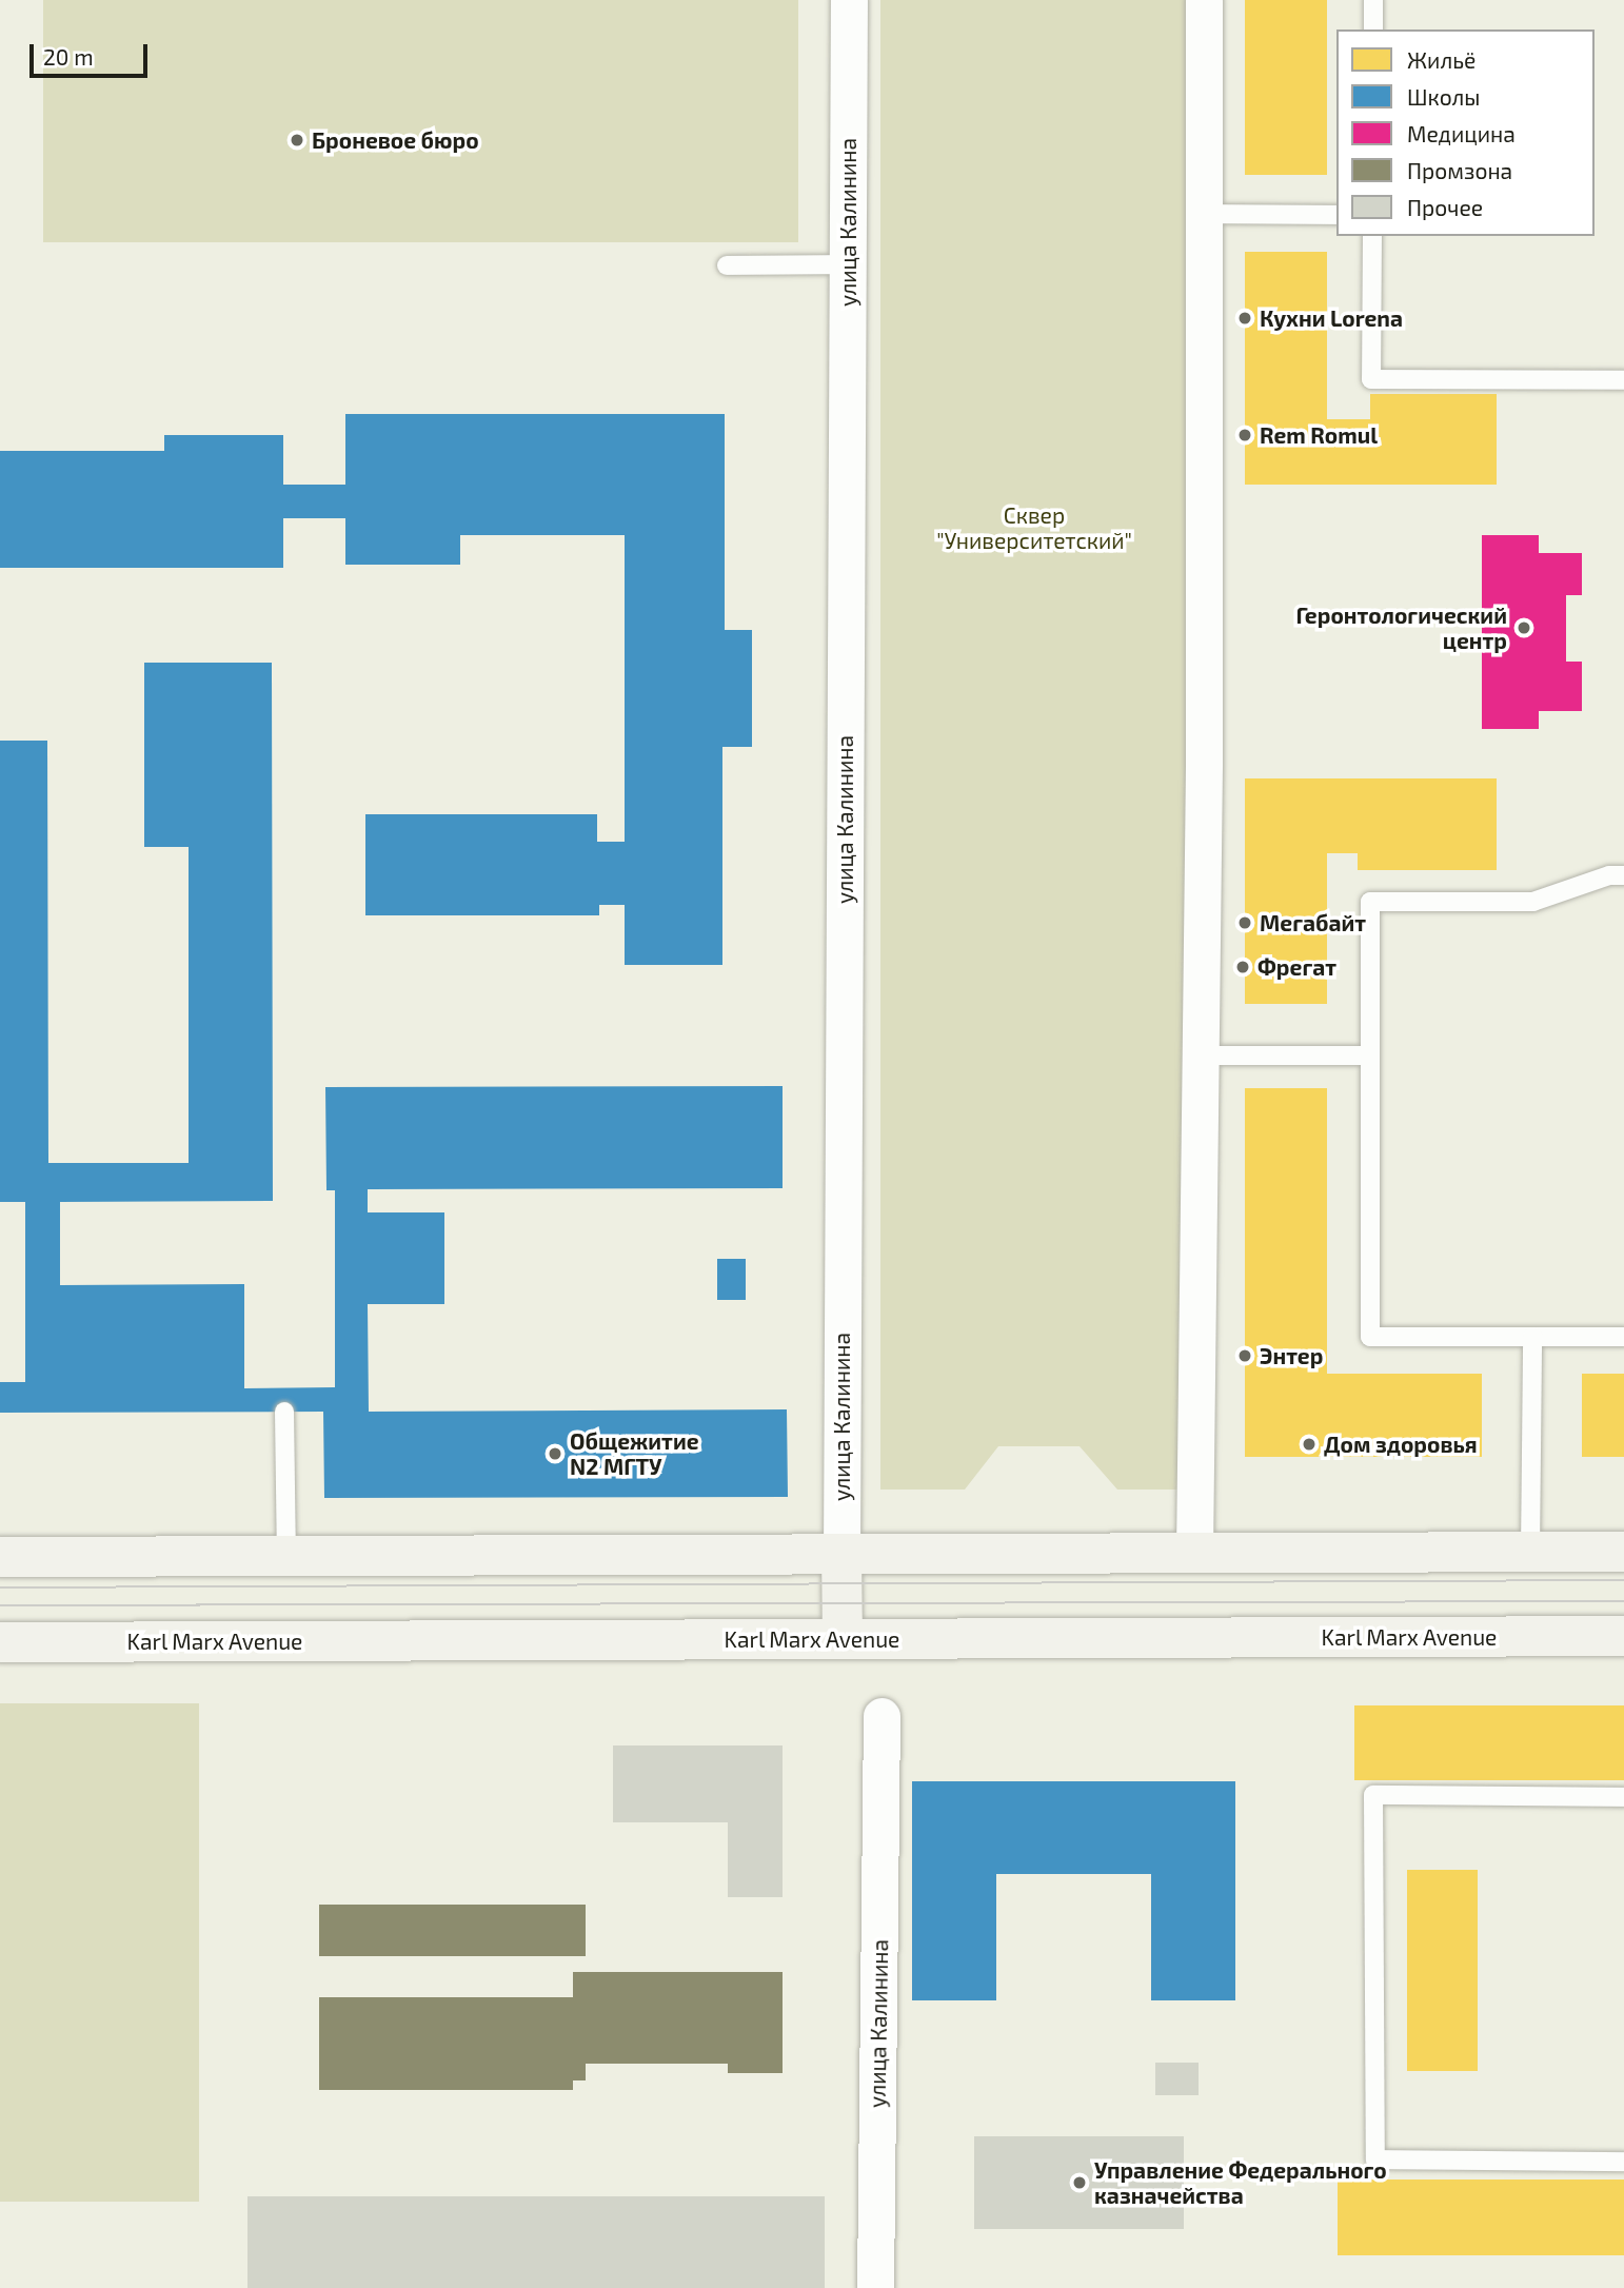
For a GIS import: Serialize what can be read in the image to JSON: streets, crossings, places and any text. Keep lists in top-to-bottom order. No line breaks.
{"streets":{"main road":["улица Калинина","Karl Marx Avenue"]},"crossings":[["улица Калинина","Karl Marx Avenue"]],"parks":["Сквер \"Университетский\""],"places":["Броневое бюро","Кухни Lorena","Rem Romul","Геронтологический центр","Мегабайт","Фрегат","Энтер","Дом здоровья","Общежитие N2 МГТУ","Управление Федерального казначейства"],"legend":["Жильё","Школы","Медицина","Промзона","Прочее"],"scale_bar":"20 m"}
